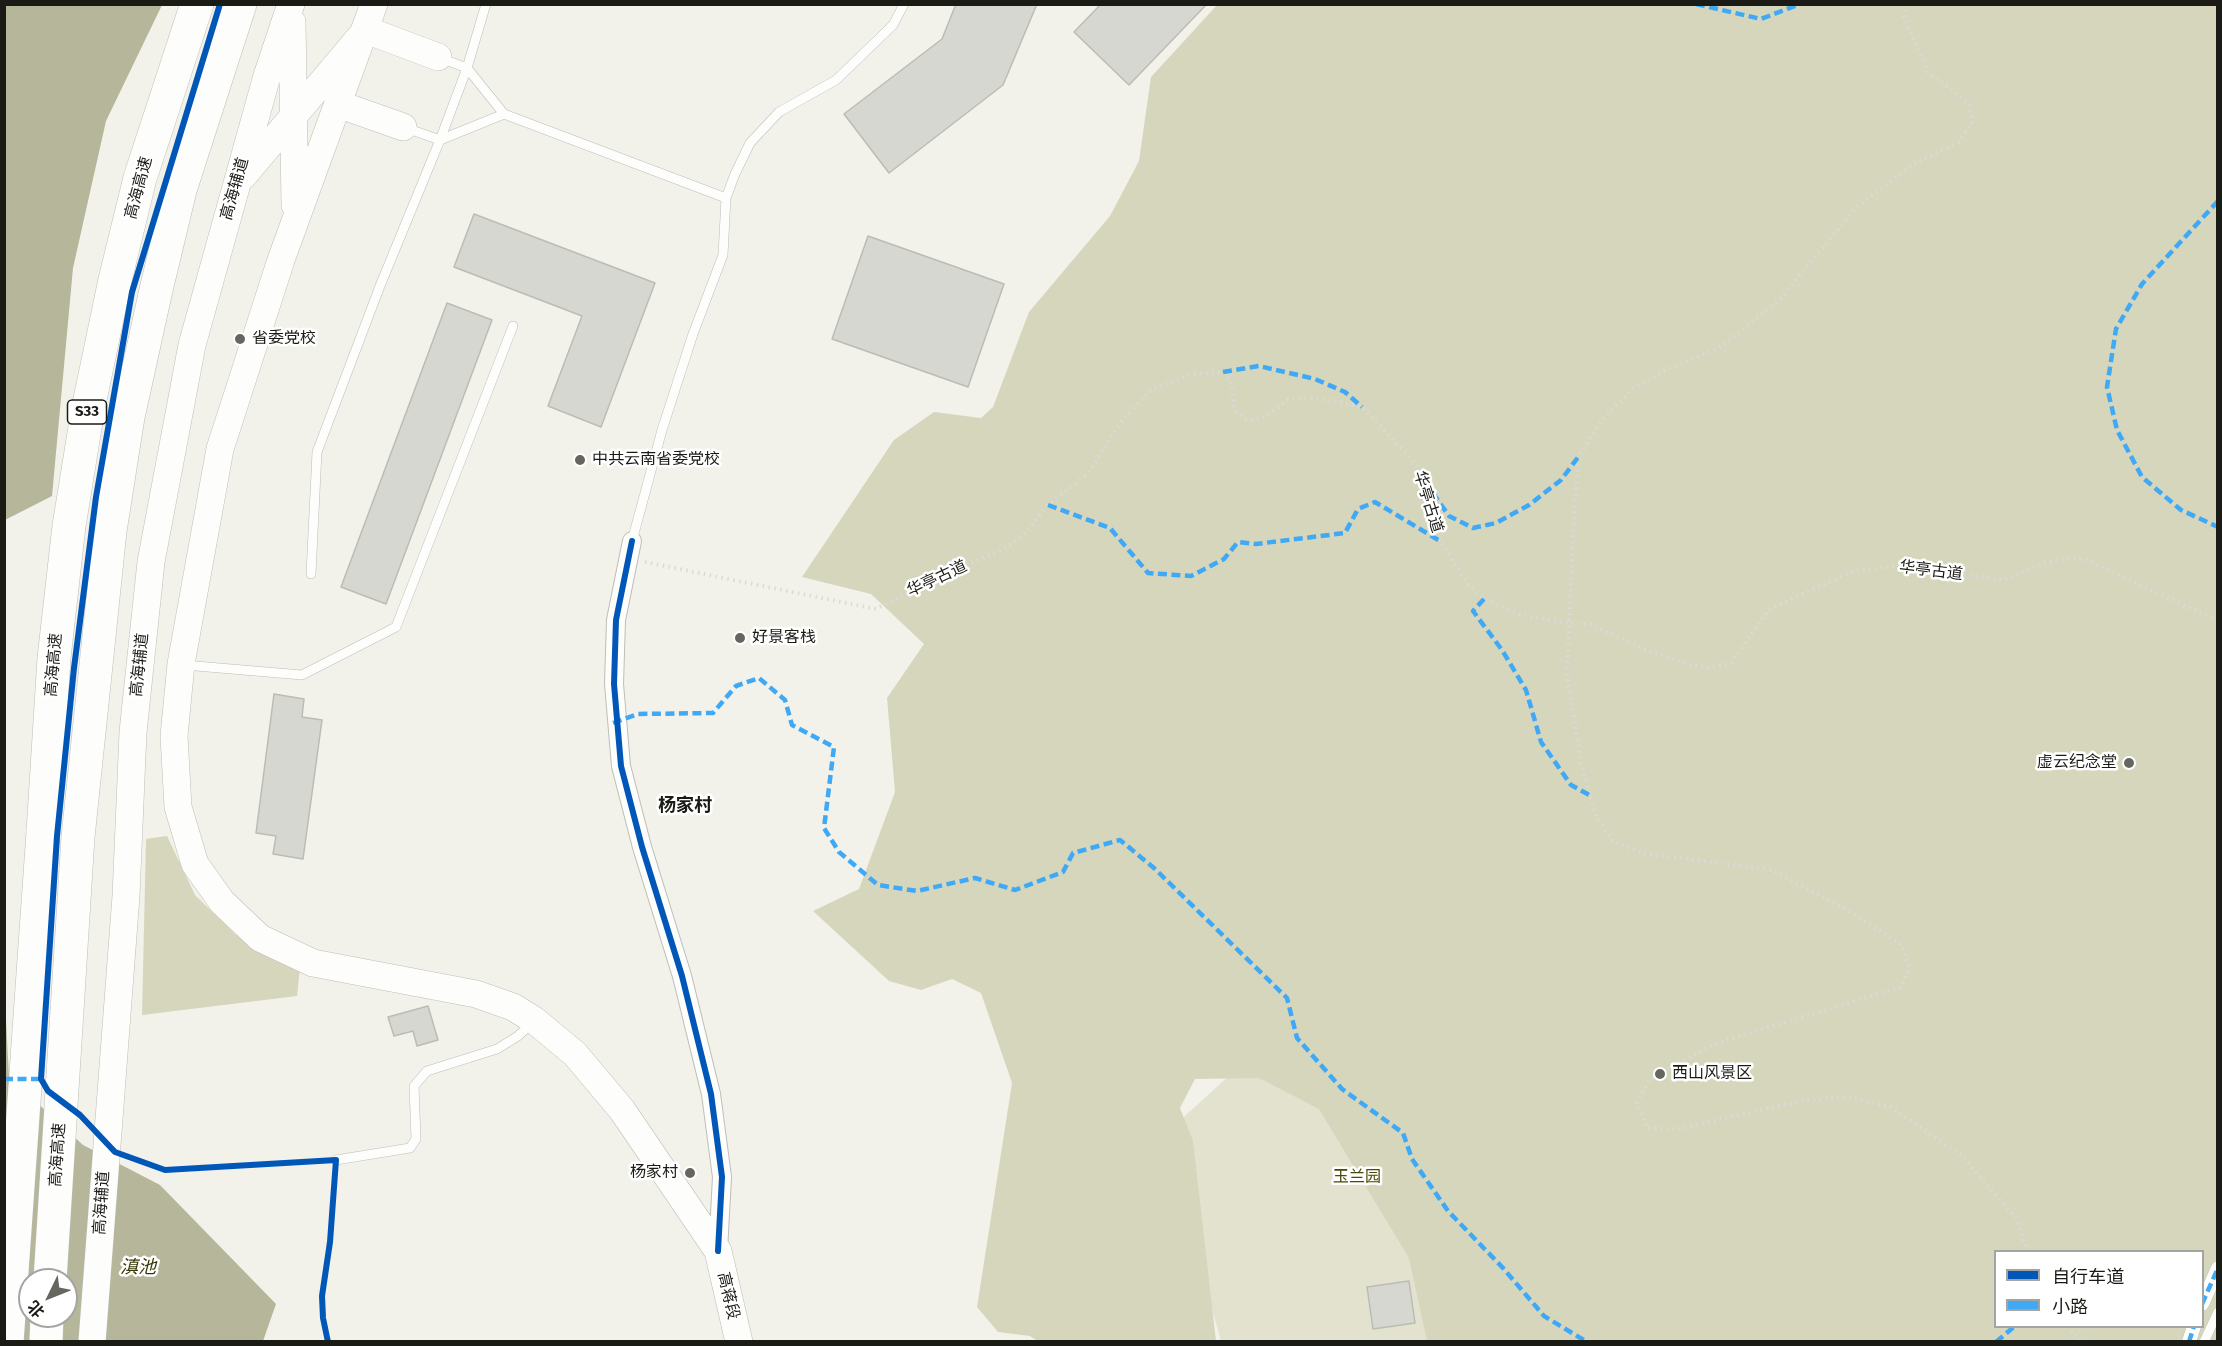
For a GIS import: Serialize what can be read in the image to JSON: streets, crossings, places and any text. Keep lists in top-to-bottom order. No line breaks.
{"streets":{"highway":["高海高速","S33"],"main road":["高海辅道","高蒋段"],"path":["华亭古道"]},"districts":["杨家村"],"water":["滇池"],"parks":["玉兰园"],"places":["省委党校","中共云南省委党校","好景客栈","虚云纪念堂","西山风景区","杨家村"],"legend":["自行车道","小路"],"north":"bottom left"}
